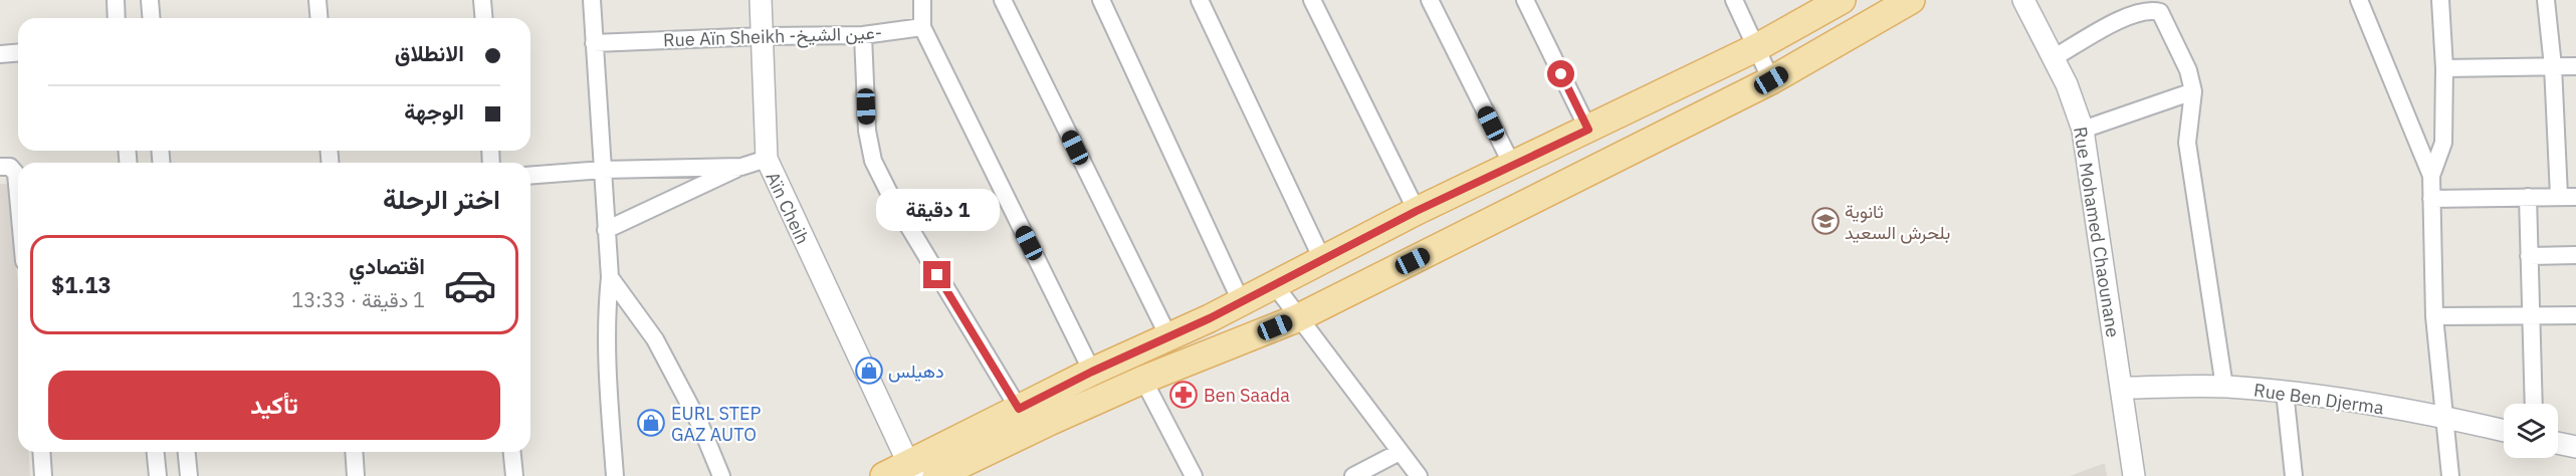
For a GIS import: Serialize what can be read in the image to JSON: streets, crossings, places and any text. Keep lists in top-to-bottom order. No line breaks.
{"streets":{"street":["Rue Aïn Sheikh -عين الشيخ-","Aïn Cheih","Rue Mohamed Chaounane","Rue Ben Djerma"]},"crossings":[["Rue Mohamed Chaounane","Rue Ben Djerma"]],"places":{"school or university":["ثانوية بلحرش السعيد"],"shop":["دهيلس","EURL STEP GAZ AUTO"],"pharmacy":["Ben Saada"]},"page":{"banner":["الانطلاق","الوجهة"],"heading":"اختر الرحلة","bubble":"1 دقيقة","list":[{"name":"اقتصادي","note":"1 دقيقة · 13:33","value":"$1.13"}],"buttons":"تأكيد"}}
